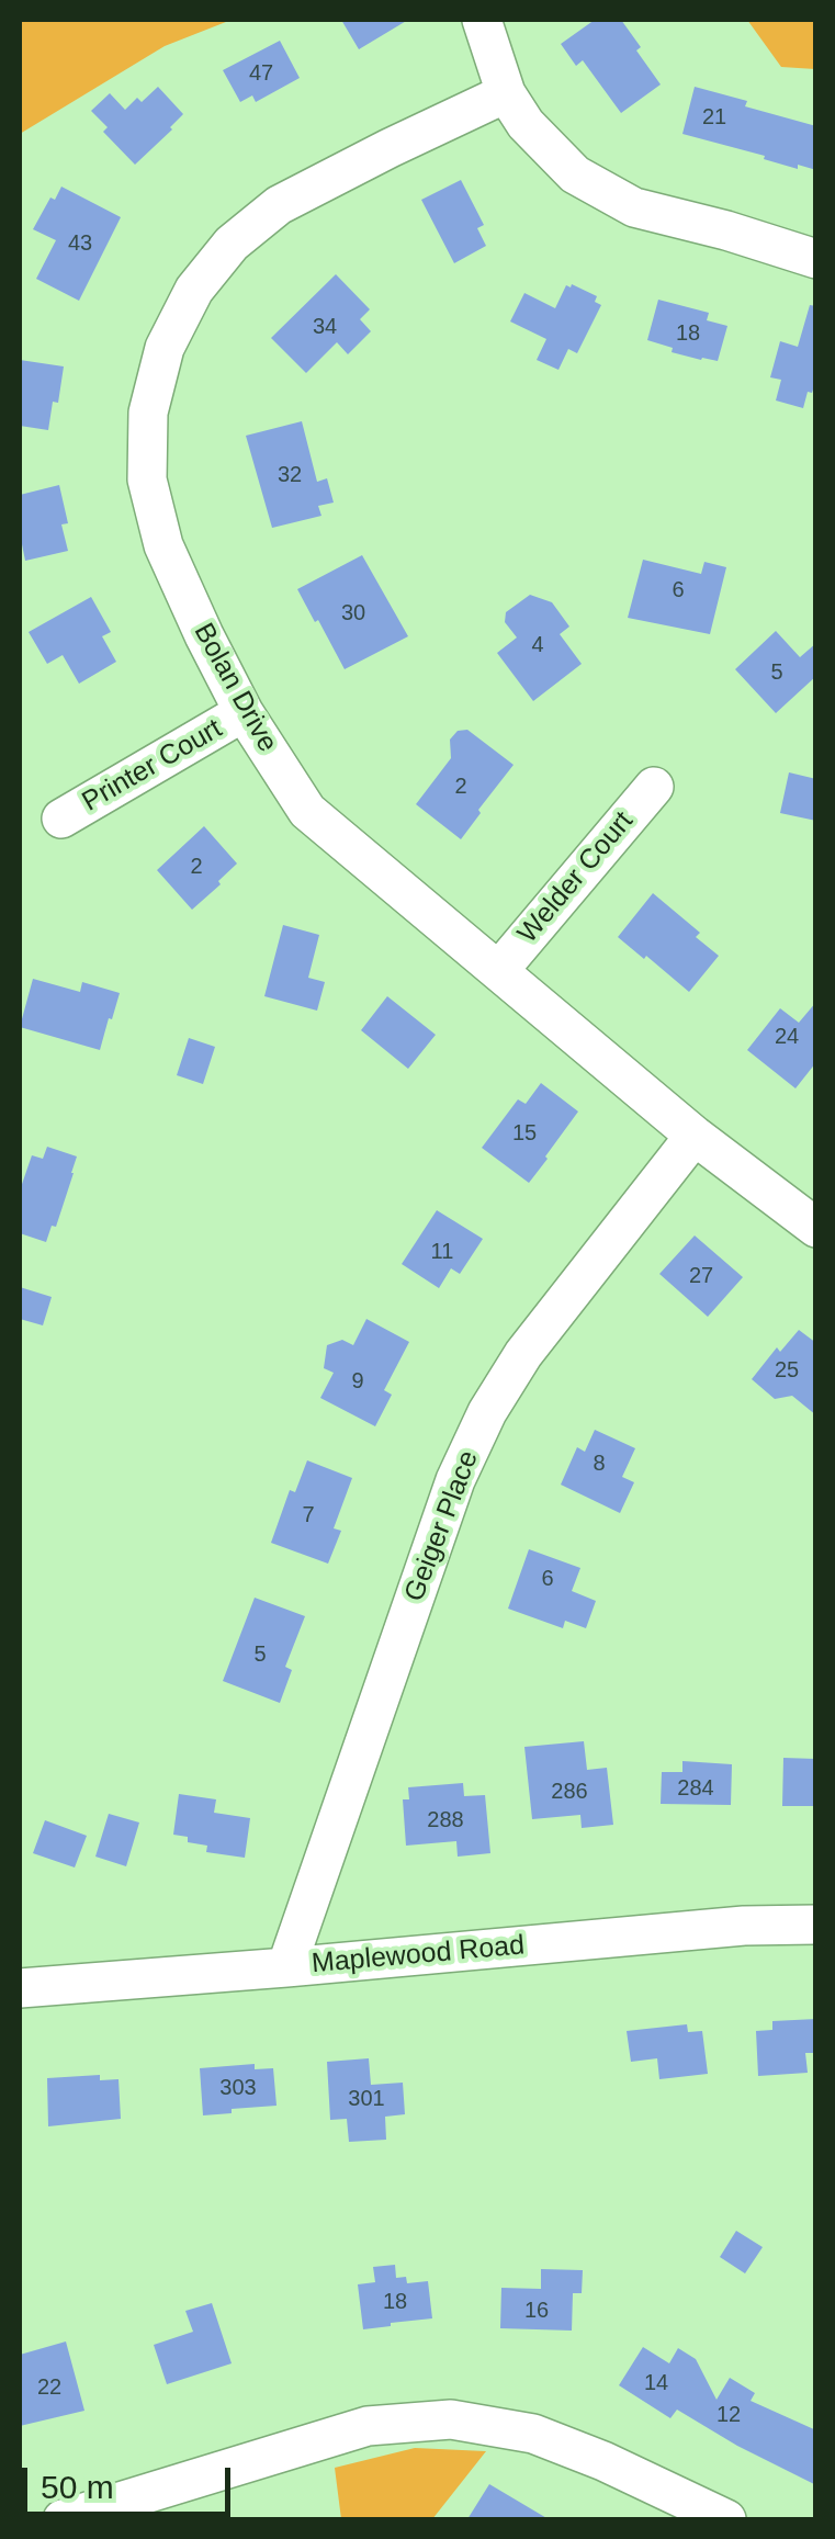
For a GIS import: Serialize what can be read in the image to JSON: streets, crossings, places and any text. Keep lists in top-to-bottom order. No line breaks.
{"streets":{"street":["Bolan Drive","Printer Court","Welder Court","Geiger Place","Maplewood Road"]},"crossings":[["Bolan Drive","Printer Court"],["Bolan Drive","Welder Court"],["Bolan Drive","Geiger Place"],["Geiger Place","Maplewood Road"]],"house_numbers":["47","21","43","34","18","32","6","30","4","5","2","2","24","15","11","27","25","9","8","7","6","5","284","286","288","303","301","18","16","14","22","12"],"scale_bar":"50 m"}
